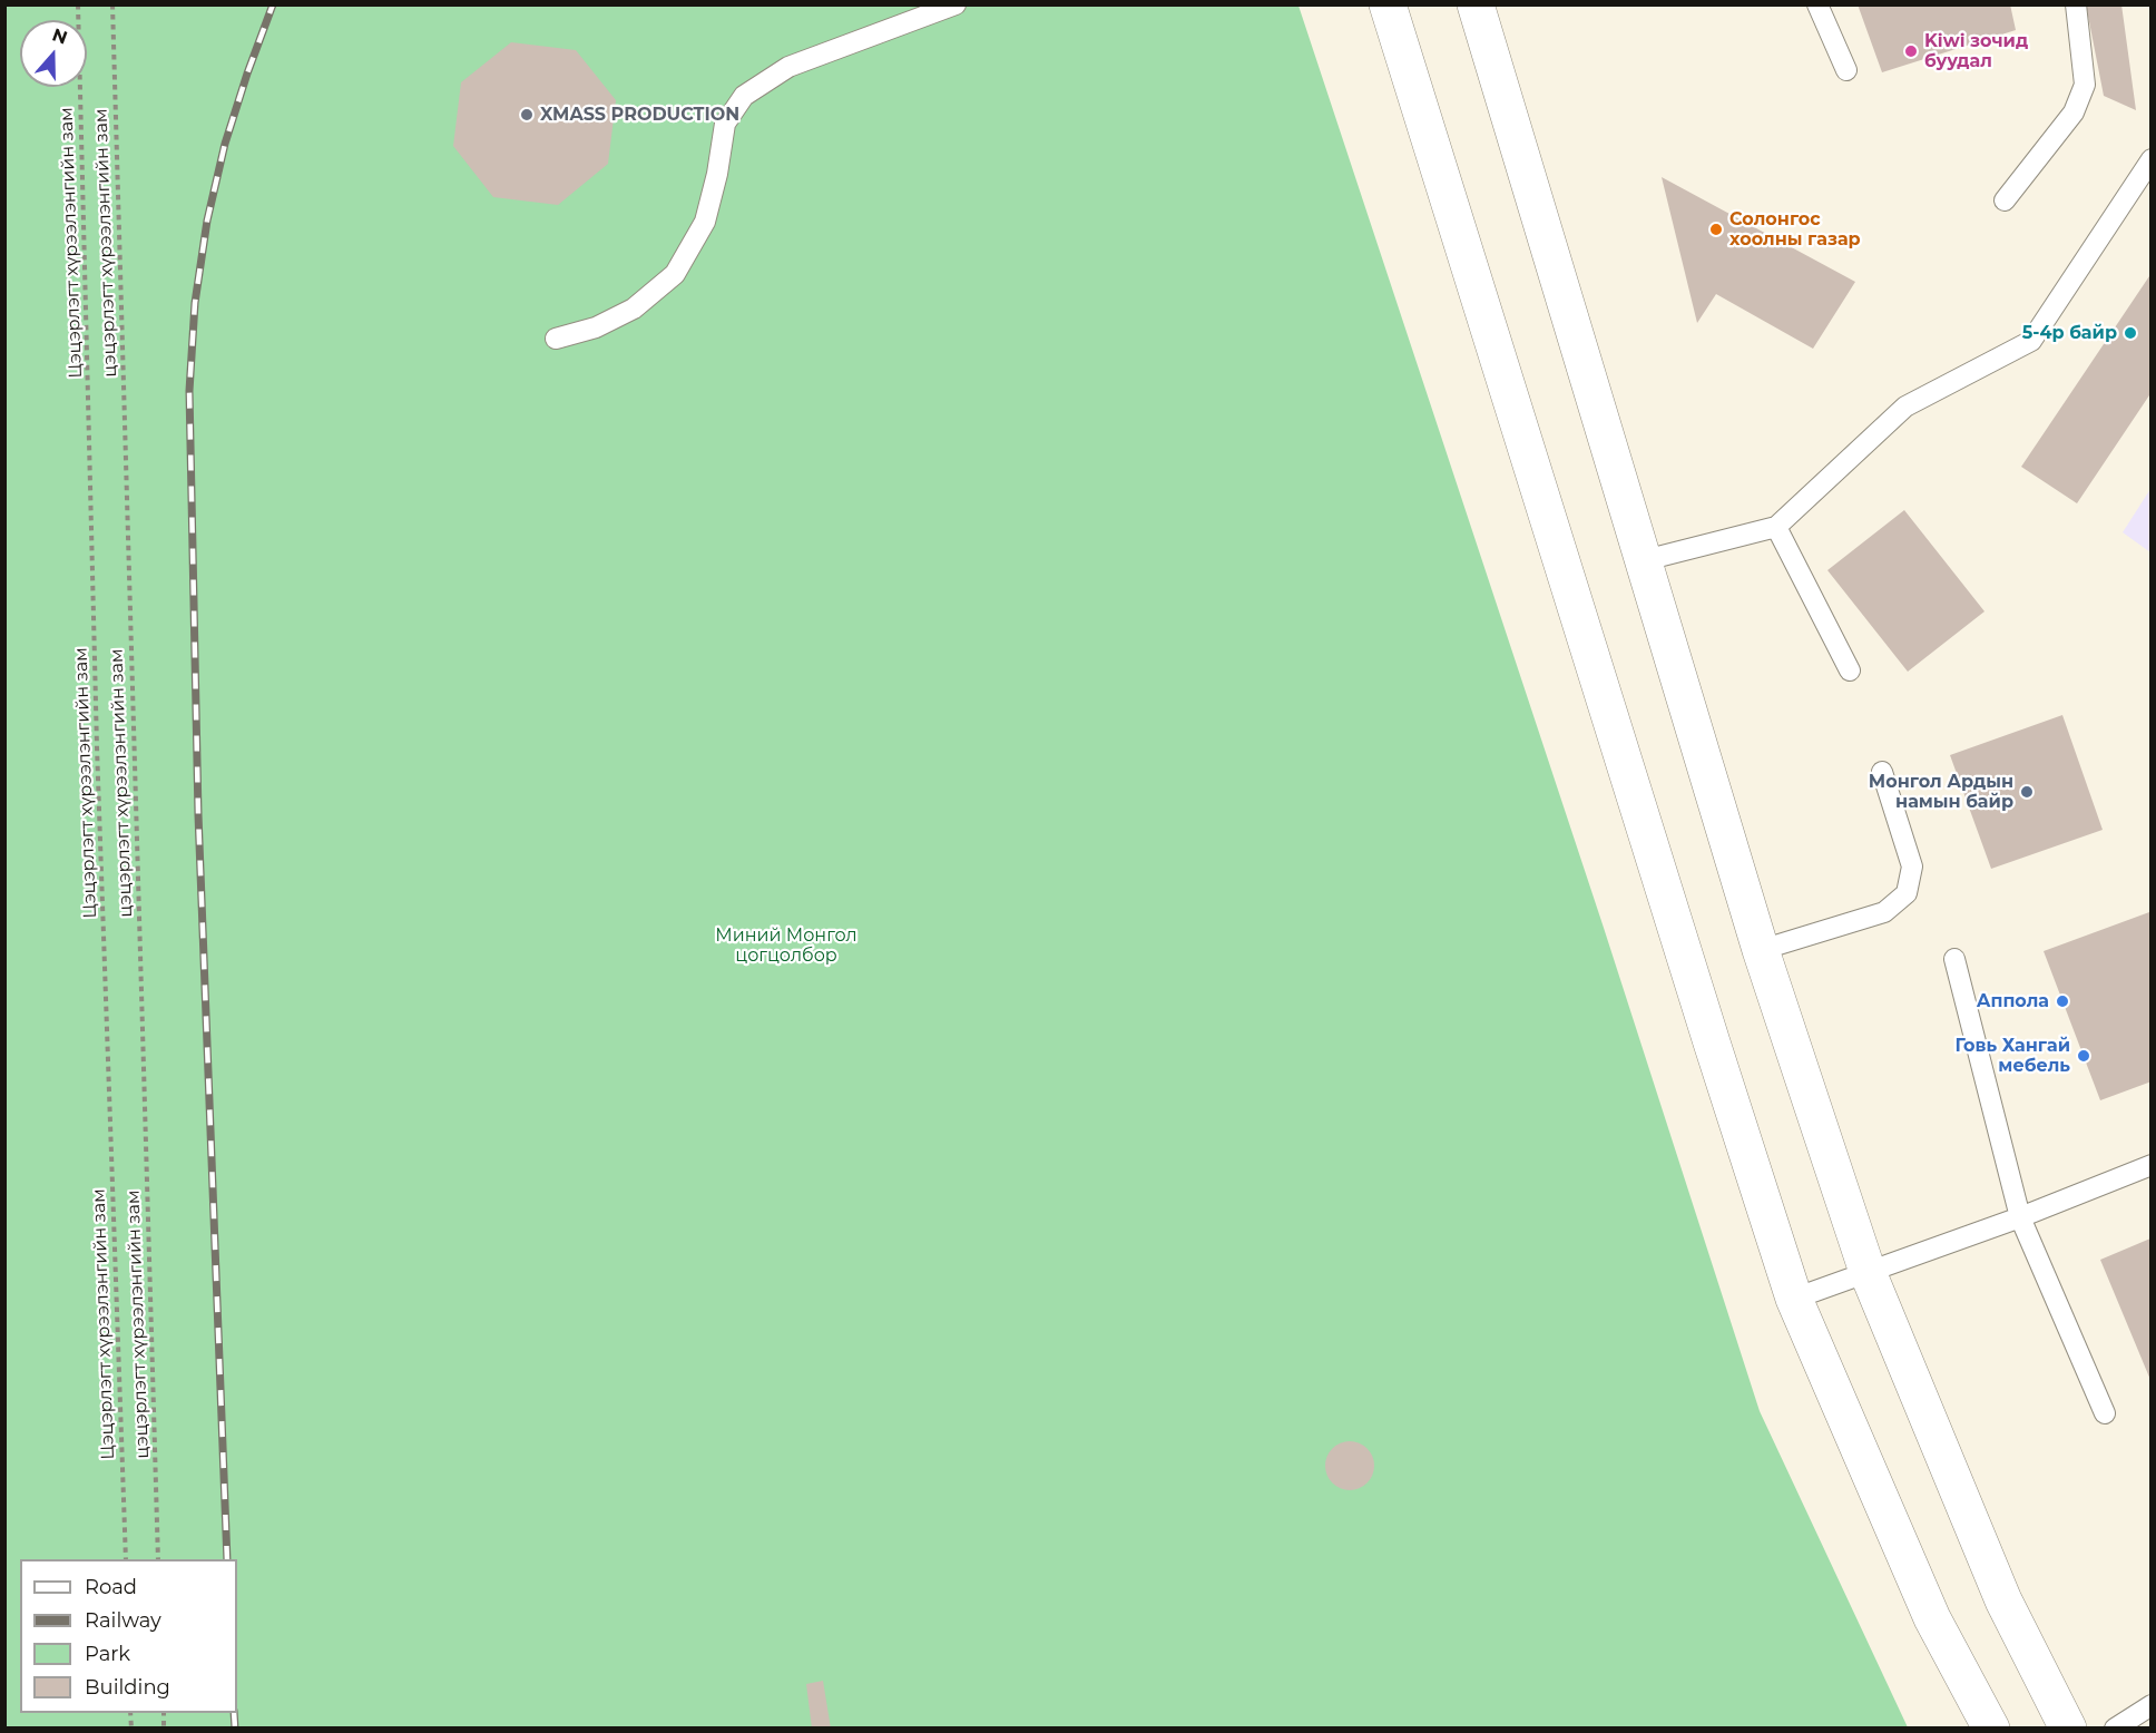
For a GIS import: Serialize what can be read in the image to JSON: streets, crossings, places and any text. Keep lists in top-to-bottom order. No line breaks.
{"streets":{"path":["Цэцэрлэгт хүрээлэнгийн зам","цэцэрлэгт хүрээлэнгийн зам"]},"parks":["Миний Монгол цогцолбор"],"places":["Kiwi зочид буудал","XMASS PRODUCTION","Солонгос хоолны газар","5-4р байр","Монгол Ардын намын байр","Аппола","Говь Хангай мебель"],"legend":["Road","Railway","Park","Building"],"north":"top"}
